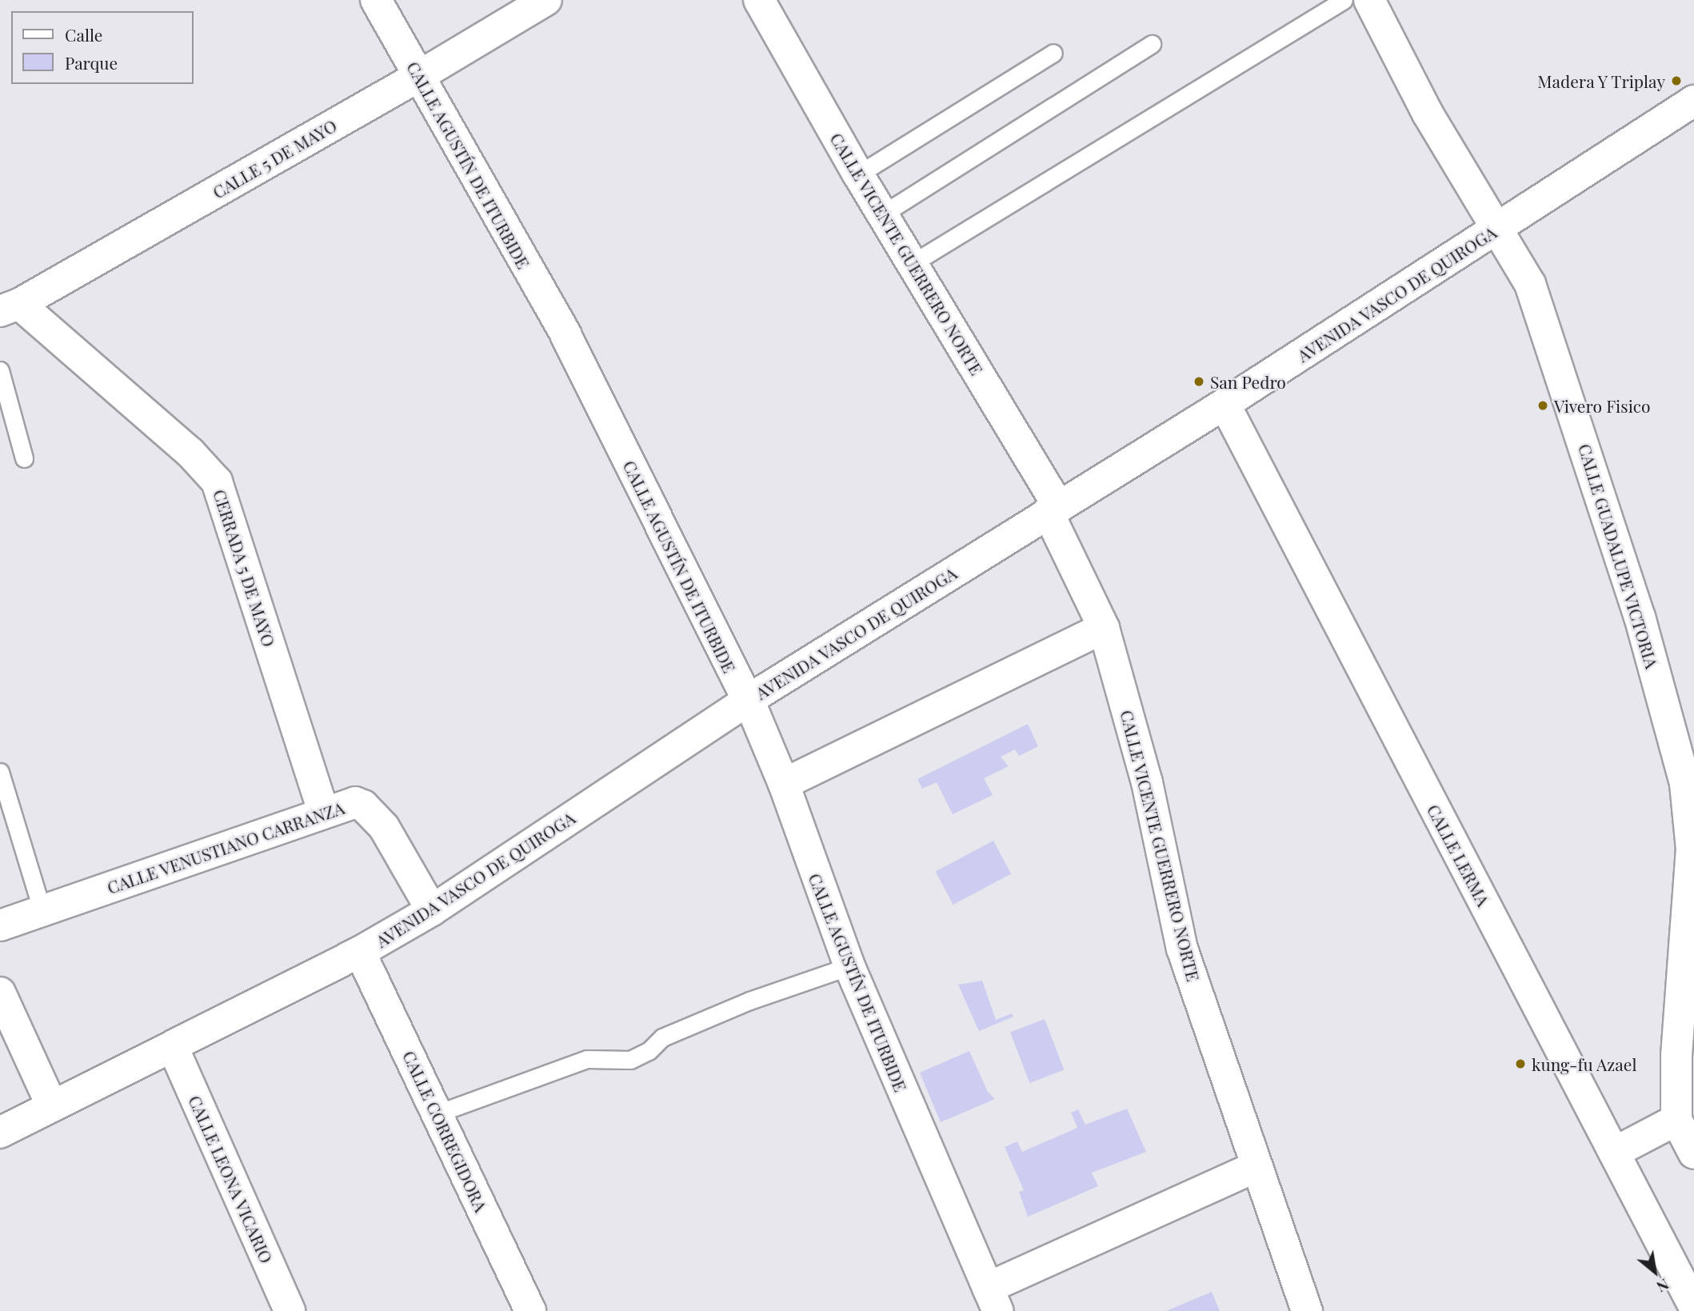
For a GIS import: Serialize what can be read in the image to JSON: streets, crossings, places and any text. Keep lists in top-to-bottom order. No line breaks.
{"streets":{"street":["CALLE 5 DE MAYO","CALLE AGUSTÍN DE ITURBIDE","CALLE VICENTE GUERRERO NORTE","AVENIDA VASCO DE QUIROGA","CALLE GUADALUPE VICTORIA","CERRADA 5 DE MAYO","CALLE VENUSTIANO CARRANZA","CALLE LERMA","CALLE CORREGIDORA","CALLE LEONA VICARIO"]},"crossings":[["CALLE 5 DE MAYO","CALLE AGUSTÍN DE ITURBIDE"],["CALLE 5 DE MAYO","CERRADA 5 DE MAYO"],["CALLE AGUSTÍN DE ITURBIDE","AVENIDA VASCO DE QUIROGA"],["CALLE VICENTE GUERRERO NORTE","AVENIDA VASCO DE QUIROGA"],["AVENIDA VASCO DE QUIROGA","CALLE GUADALUPE VICTORIA"],["AVENIDA VASCO DE QUIROGA","CALLE VENUSTIANO CARRANZA"],["AVENIDA VASCO DE QUIROGA","CALLE LERMA"],["AVENIDA VASCO DE QUIROGA","CALLE CORREGIDORA"],["AVENIDA VASCO DE QUIROGA","CALLE LEONA VICARIO"],["CERRADA 5 DE MAYO","CALLE VENUSTIANO CARRANZA"]],"places":["Madera Y Triplay","San Pedro","Vivero Fisico","kung-fu Azael"],"legend":["Calle","Parque"],"north":"bottom right"}
